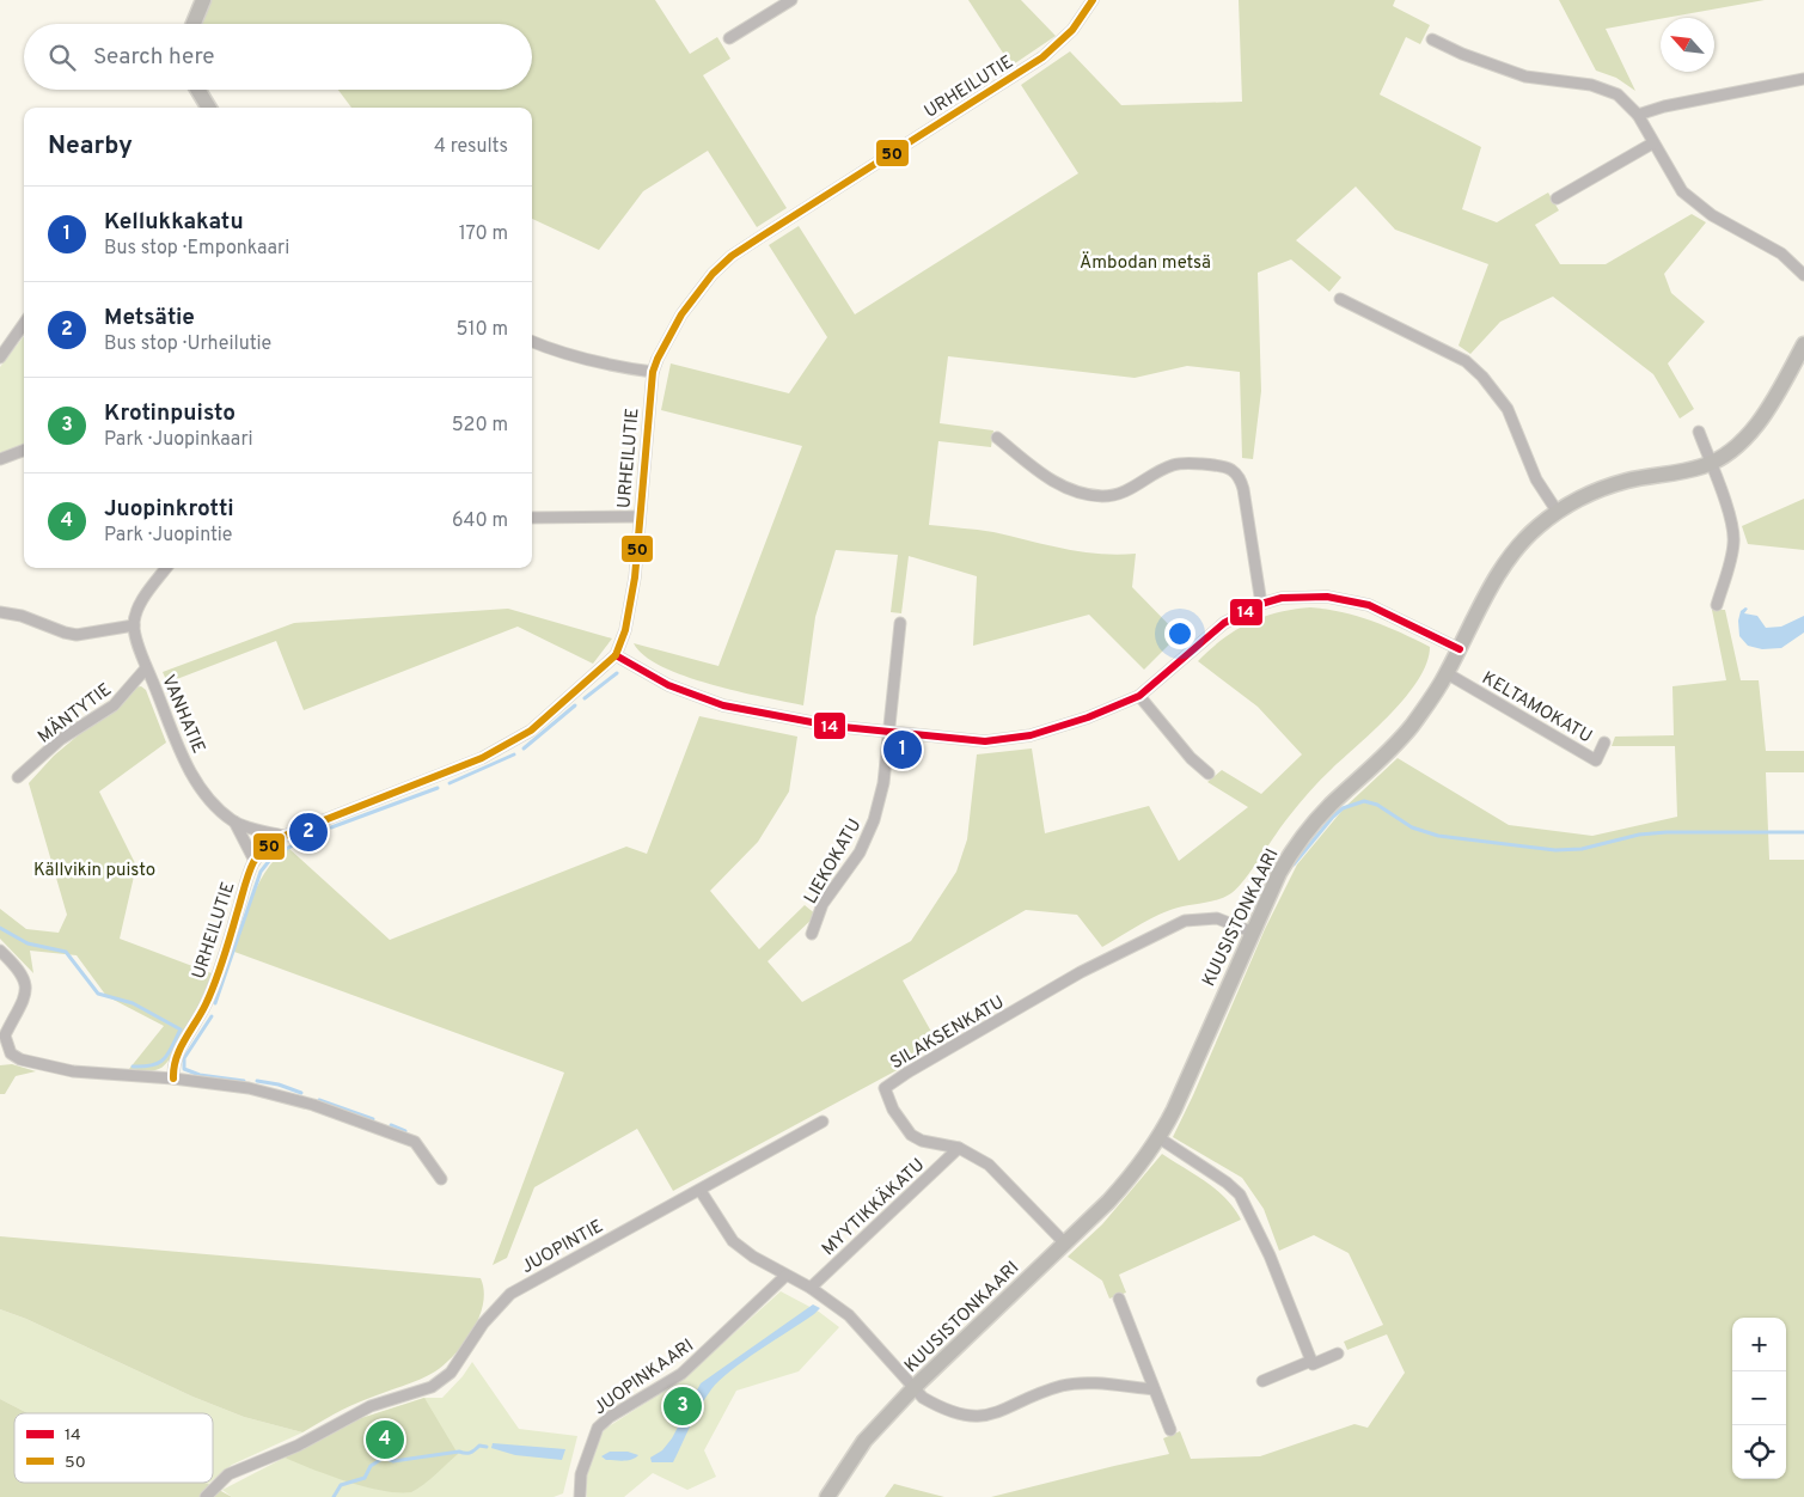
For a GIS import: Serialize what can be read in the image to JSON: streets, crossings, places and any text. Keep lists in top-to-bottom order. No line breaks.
{"streets":{"street":["URHEILUTIE","KELTAMOKATU","MÄNTYTIE","VANHATIE","LIEKOKATU","KUUSISTONKAARI","SILAKSENKATU","MYYTIKKÄKATU","JUOPINTIE","JUOPINKAARI"]},"crossings":[["URHEILUTIE","VANHATIE"],["KELTAMOKATU","KUUSISTONKAARI"],["MÄNTYTIE","VANHATIE"],["KUUSISTONKAARI","SILAKSENKATU"],["SILAKSENKATU","MYYTIKKÄKATU"]],"parks":["Ämbodan metsä","Källvikin puisto"],"lines":["transit line 50","transit line 14"],"legend":["14","50"],"north":"top left","page":{"search":"Search here","heading":["Nearby","4 results"],"list":[{"mark":"1","name":"Kellukkakatu","note":"Bus stop · Emponkaari","value":"170 m"},{"mark":"2","name":"Metsätie","note":"Bus stop · Urheilutie","value":"510 m"},{"mark":"3","name":"Krotinpuisto","note":"Park · Juopinkaari","value":"520 m"},{"mark":"4","name":"Juopinkrotti","note":"Park · Juopintie","value":"640 m"}],"pins":["1","2","3","4"],"map_buttons":["+","−"]}}
